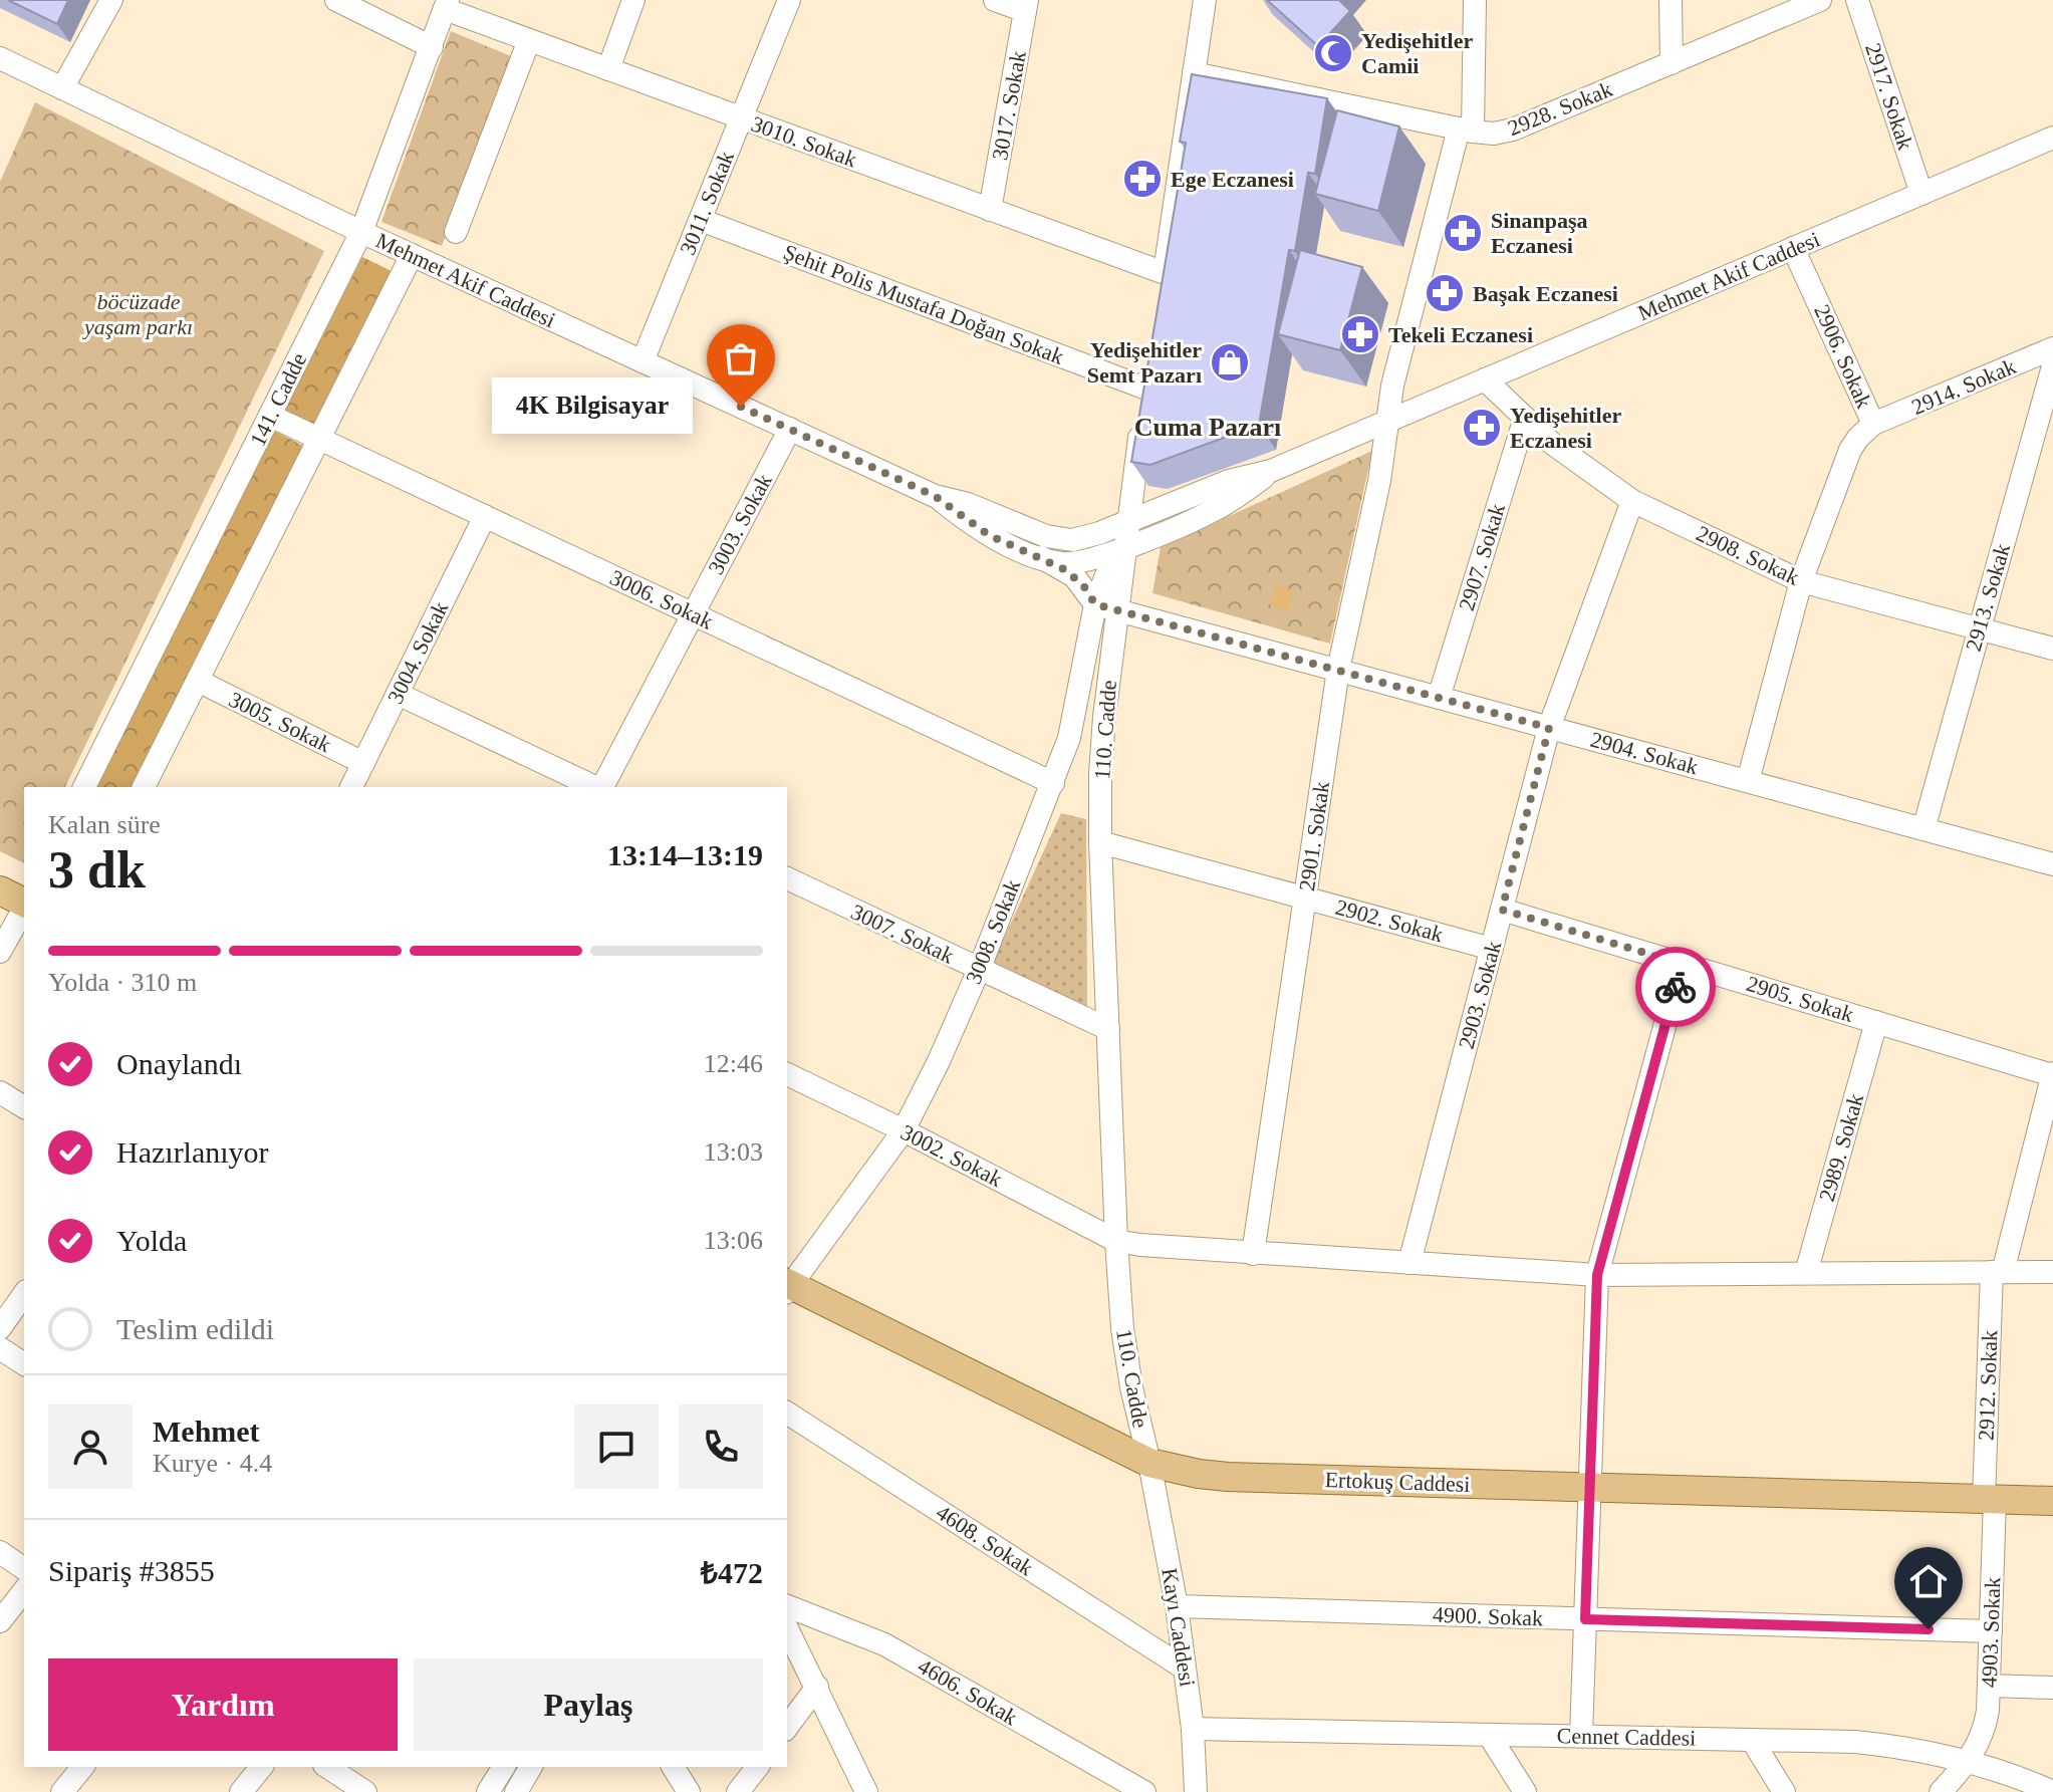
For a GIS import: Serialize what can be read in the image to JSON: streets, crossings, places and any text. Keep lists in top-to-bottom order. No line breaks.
{"streets":{"main road":["Ertokuş Caddesi"],"street":["2917. Sokak","3017. Sokak","2928. Sokak","3010. Sokak","3011. Sokak","Mehmet Akif Caddesi","Şehit Polis Mustafa Doğan Sokak","2906. Sokak","2914. Sokak","141. Cadde","3003. Sokak","2908. Sokak","2907. Sokak","2913. Sokak","3006. Sokak","3004. Sokak","3005. Sokak","110. Cadde","2904. Sokak","2901. Sokak","2902. Sokak","3008. Sokak","3007. Sokak","2903. Sokak","2905. Sokak","2989. Sokak","3002. Sokak","2912. Sokak","4608. Sokak","4900. Sokak","Kayı Caddesi","4903. Sokak","4606. Sokak","Cennet Caddesi"]},"crossings":[["2917. Sokak","Mehmet Akif Caddesi"],["3017. Sokak","3010. Sokak"],["2928. Sokak","3010. Sokak"],["2928. Sokak","2901. Sokak"],["3010. Sokak","3011. Sokak"],["3010. Sokak","141. Cadde"],["3011. Sokak","Mehmet Akif Caddesi"],["3011. Sokak","Şehit Polis Mustafa Doğan Sokak"],["Mehmet Akif Caddesi","2906. Sokak"],["Mehmet Akif Caddesi","141. Cadde"],["Mehmet Akif Caddesi","3003. Sokak"],["Mehmet Akif Caddesi","2908. Sokak"],["Mehmet Akif Caddesi","110. Cadde"],["Mehmet Akif Caddesi","2901. Sokak"],["Şehit Polis Mustafa Doğan Sokak","110. Cadde"],["2906. Sokak","2914. Sokak"],["2906. Sokak","2908. Sokak"],["2906. Sokak","2904. Sokak"],["141. Cadde","3006. Sokak"],["3003. Sokak","3006. Sokak"],["2908. Sokak","2907. Sokak"],["2908. Sokak","2913. Sokak"],["2908. Sokak","2903. Sokak"],["2907. Sokak","2904. Sokak"],["2913. Sokak","2904. Sokak"],["3006. Sokak","3004. Sokak"],["3006. Sokak","3008. Sokak"],["3004. Sokak","3005. Sokak"],["110. Cadde","2904. Sokak"],["110. Cadde","2902. Sokak"],["110. Cadde","3008. Sokak"],["110. Cadde","3007. Sokak"],["110. Cadde","3002. Sokak"],["110. Cadde","Ertokuş Caddesi"],["110. Cadde","Kayı Caddesi"],["2904. Sokak","2901. Sokak"],["2904. Sokak","3008. Sokak"],["2904. Sokak","2903. Sokak"],["2901. Sokak","2902. Sokak"],["2901. Sokak","3002. Sokak"],["2902. Sokak","2903. Sokak"],["3008. Sokak","3007. Sokak"],["3008. Sokak","3002. Sokak"],["2903. Sokak","2905. Sokak"],["2903. Sokak","3002. Sokak"],["2905. Sokak","2989. Sokak"],["2905. Sokak","2912. Sokak"],["2989. Sokak","3002. Sokak"],["3002. Sokak","2912. Sokak"],["2912. Sokak","Ertokuş Caddesi"],["2912. Sokak","4903. Sokak"],["Ertokuş Caddesi","Kayı Caddesi"],["Ertokuş Caddesi","4903. Sokak"],["4608. Sokak","Kayı Caddesi"],["4900. Sokak","Kayı Caddesi"],["4900. Sokak","4903. Sokak"],["Kayı Caddesi","Cennet Caddesi"],["4903. Sokak","Cennet Caddesi"]],"districts":["Cuma Pazarı"],"parks":["böcüzade yaşam parkı"],"places":{"mosque":["Yedişehitler Camii"],"pharmacy":["Ege Eczanesi","Sinanpaşa Eczanesi","Başak Eczanesi","Tekeli Eczanesi","Yedişehitler Eczanesi"],"shop":["Yedişehitler Semt Pazarı"],"other":["4K Bilgisayar"]},"page":{"bubble":"4K Bilgisayar","heading":["3 dk","Kalan süre","13:14–13:19"],"panel":["Mehmet","Kurye · 4.4","Sipariş #3855","₺472"],"bar":"Yolda · 310 m","list":[["Onaylandı","12:46"],["Hazırlanıyor","13:03"],["Yolda","13:06"],"Teslim edildi"],"buttons":["Yardım","Paylaş"]}}
